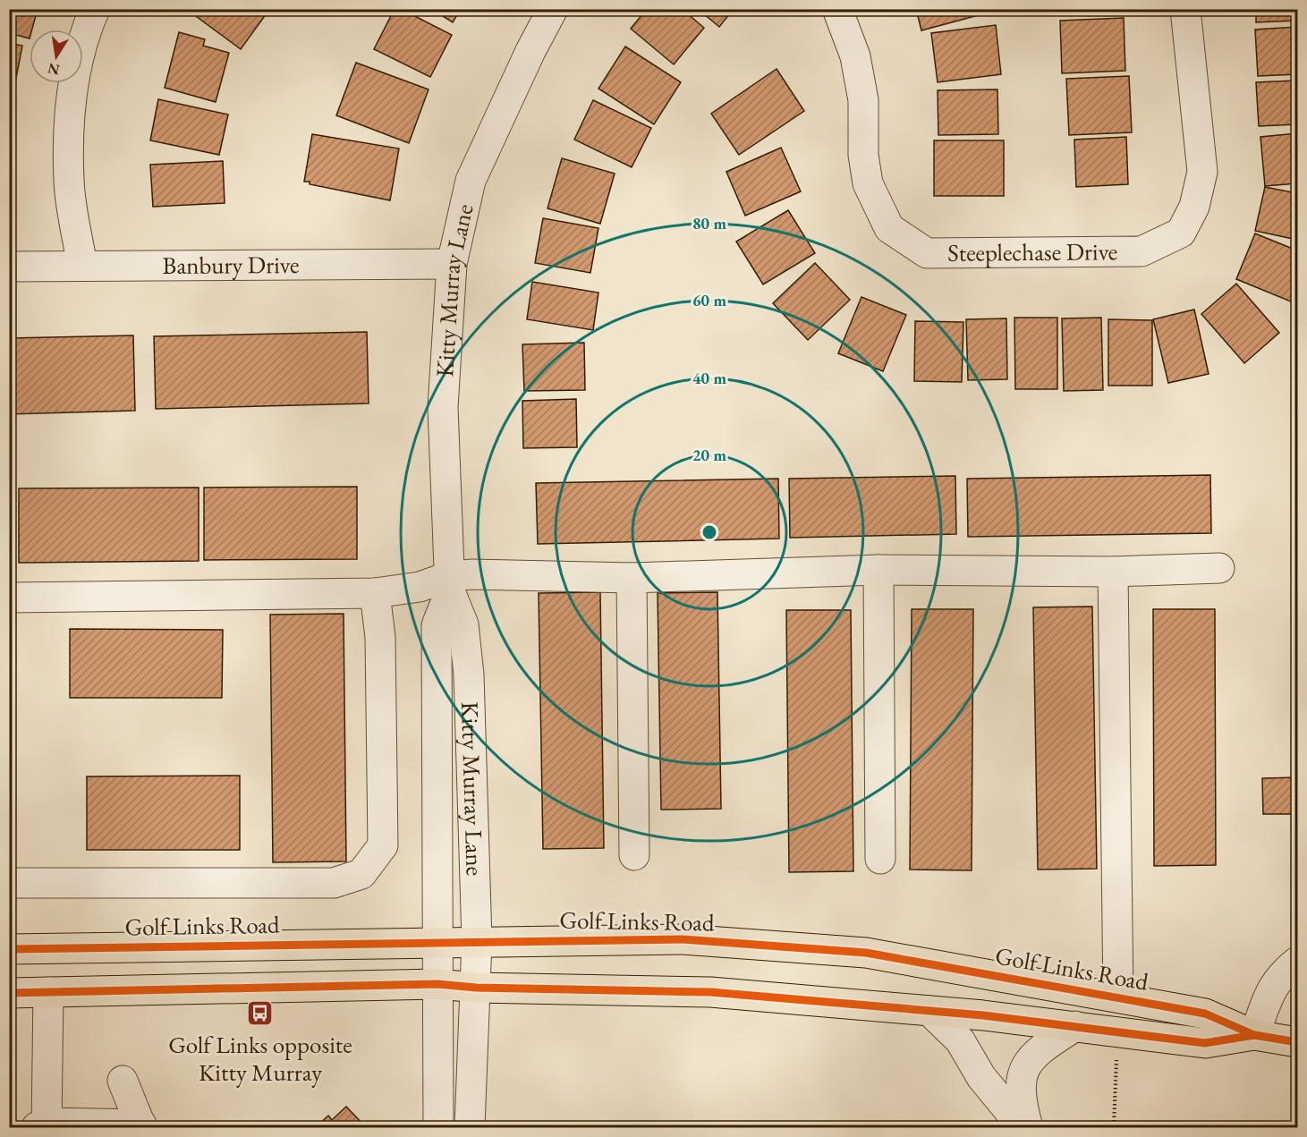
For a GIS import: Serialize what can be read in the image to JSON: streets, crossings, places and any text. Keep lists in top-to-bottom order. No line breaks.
{"streets":{"main road":["Golf Links Road"],"street":["Steeplechase Drive","Banbury Drive","Kitty Murray Lane"]},"crossings":[["Banbury Drive","Kitty Murray Lane"],["Kitty Murray Lane","Golf Links Road"]],"places":{"bus stop":["Golf Links opposite Kitty Murray"]},"north":"bottom","rings":["80 m","60 m","40 m","20 m"]}
